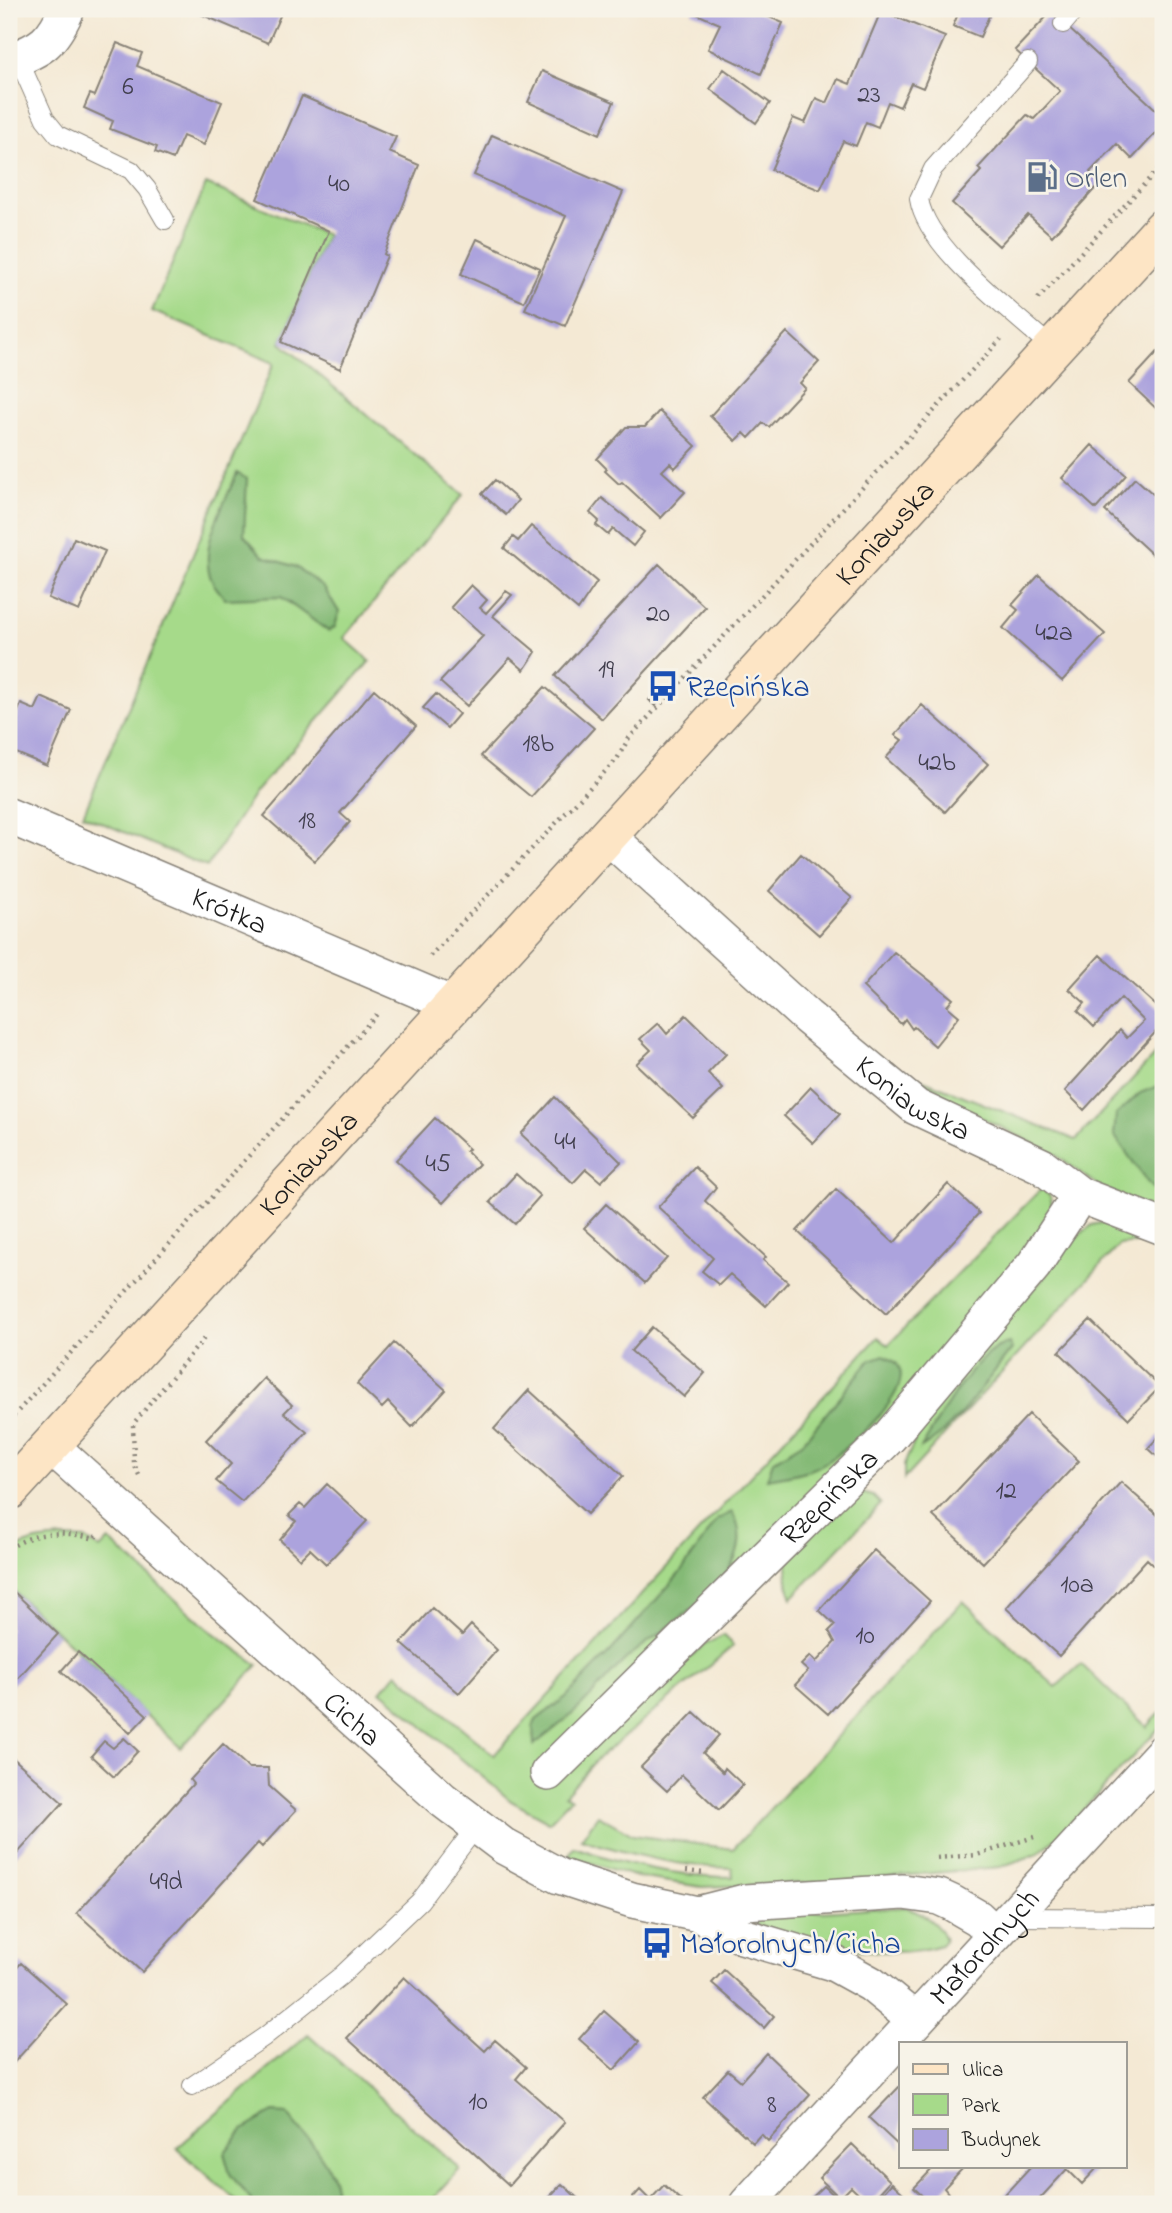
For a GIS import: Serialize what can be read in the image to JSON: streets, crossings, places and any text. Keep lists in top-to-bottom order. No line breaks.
{"streets":{"main road":["Koniawska"],"street":["Krótka","Rzepińska","Cicha","Małorolnych"]},"crossings":[["Koniawska","Krótka"],["Koniawska","Rzepińska"],["Koniawska","Cicha"]],"places":{"fuel station":["Orlen"],"bus stop":["Rzepińska","Małorolnych/Cicha"]},"house_numbers":["6","23","40","20","42a","19","18b","42b","18","44","45","12","10a","10","49d","10","8"],"legend":["Ulica","Park","Budynek"]}
